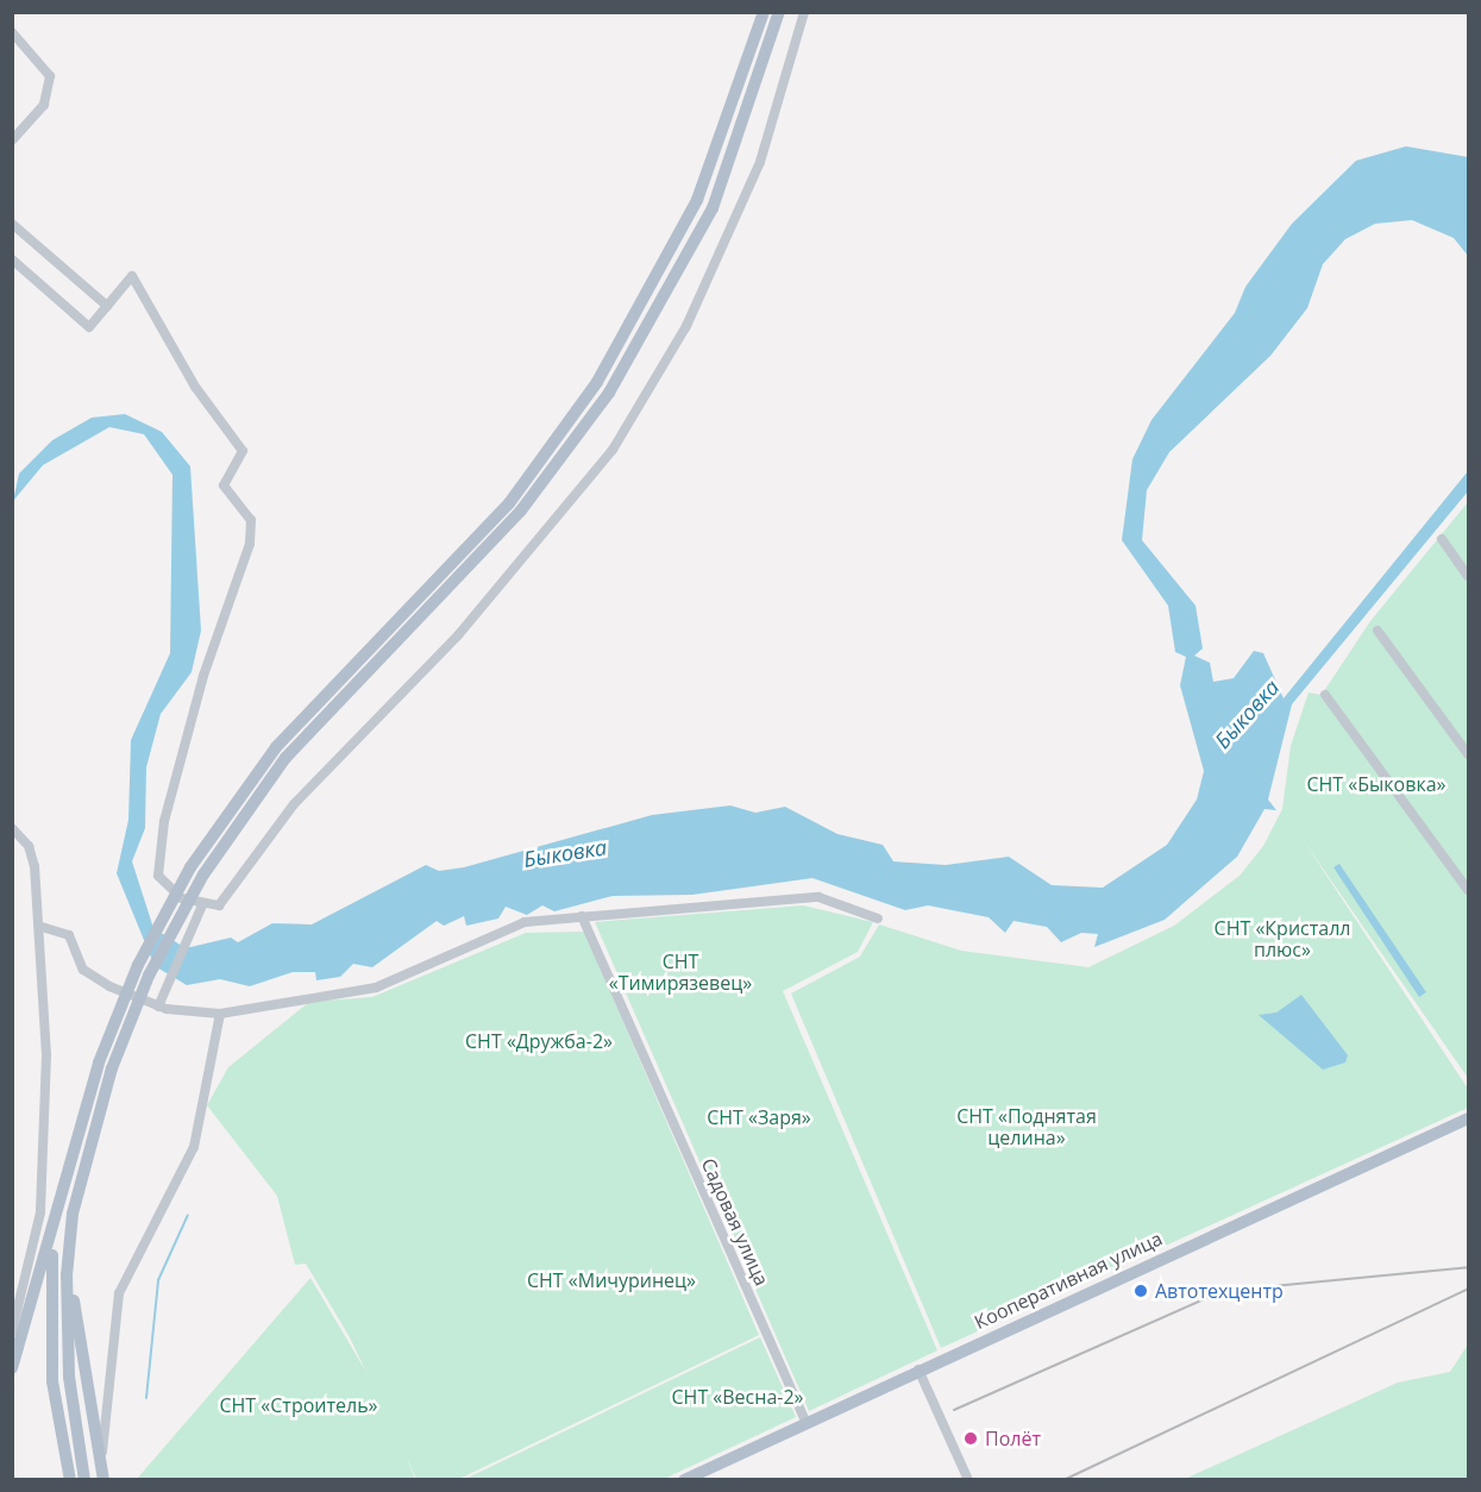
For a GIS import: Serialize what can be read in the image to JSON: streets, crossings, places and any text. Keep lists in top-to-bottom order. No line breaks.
{"streets":{"main road":["Кооперативная улица"],"street":["Садовая улица"]},"crossings":[["Садовая улица","Кооперативная улица"]],"water":["Быковка"],"parks":["СНТ «Быковка»","СНТ «Кристалл плюс»","СНТ «Тимирязевец»","СНТ «Дружба-2»","СНТ «Поднятая целина»","СНТ «Заря»","СНТ «Мичуринец»","СНТ «Весна-2»","СНТ «Строитель»"],"places":["Автотехцентр","Полёт"]}
